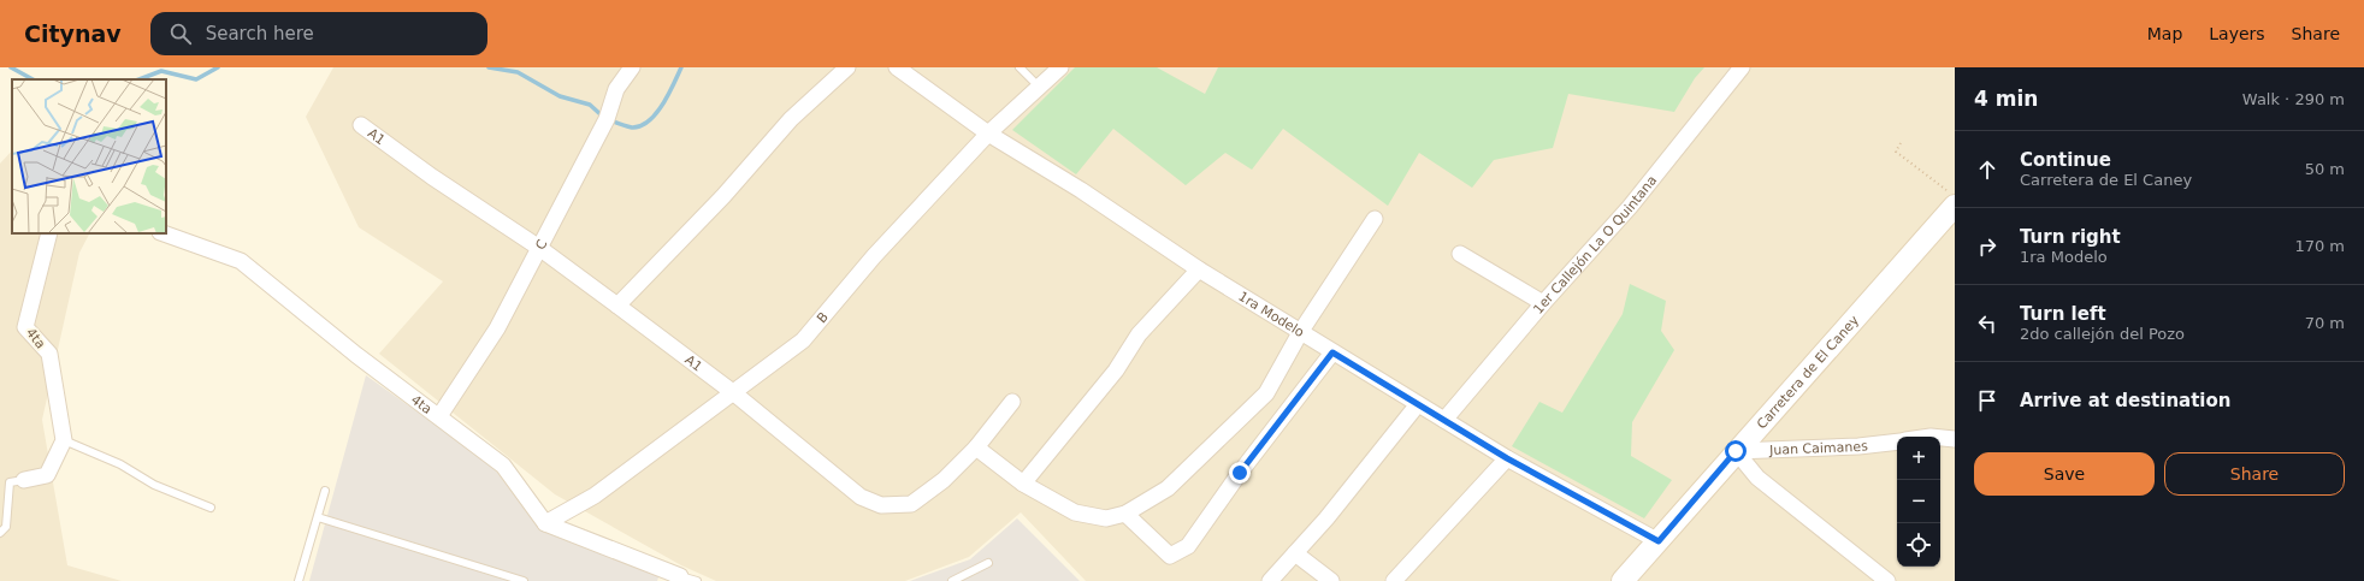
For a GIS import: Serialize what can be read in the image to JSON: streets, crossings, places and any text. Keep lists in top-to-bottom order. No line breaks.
{"streets":{"main road":["Carretera de El Caney"],"street":["A1","C","1er Callejón La O Quintana","1ra Modelo","B","4ta","Juan Caimanes"]},"crossings":[["A1","C"],["A1","B"],["C","4ta"],["1er Callejón La O Quintana","1ra Modelo"],["1ra Modelo","B"],["1ra Modelo","Carretera de El Caney"],["B","4ta"],["Carretera de El Caney","Juan Caimanes"]],"page":{"header":"Citynav","search":"Search here","nav":["Map","Layers","Share"],"heading":["4 min","Walk · 290 m"],"list":[["Continue","Carretera de El Caney","50 m"],["Turn right","1ra Modelo","170 m"],["Turn left","2do callejón del Pozo","70 m"],"Arrive at destination"],"map_buttons":["+","−"],"buttons":["Save","Share"]}}
